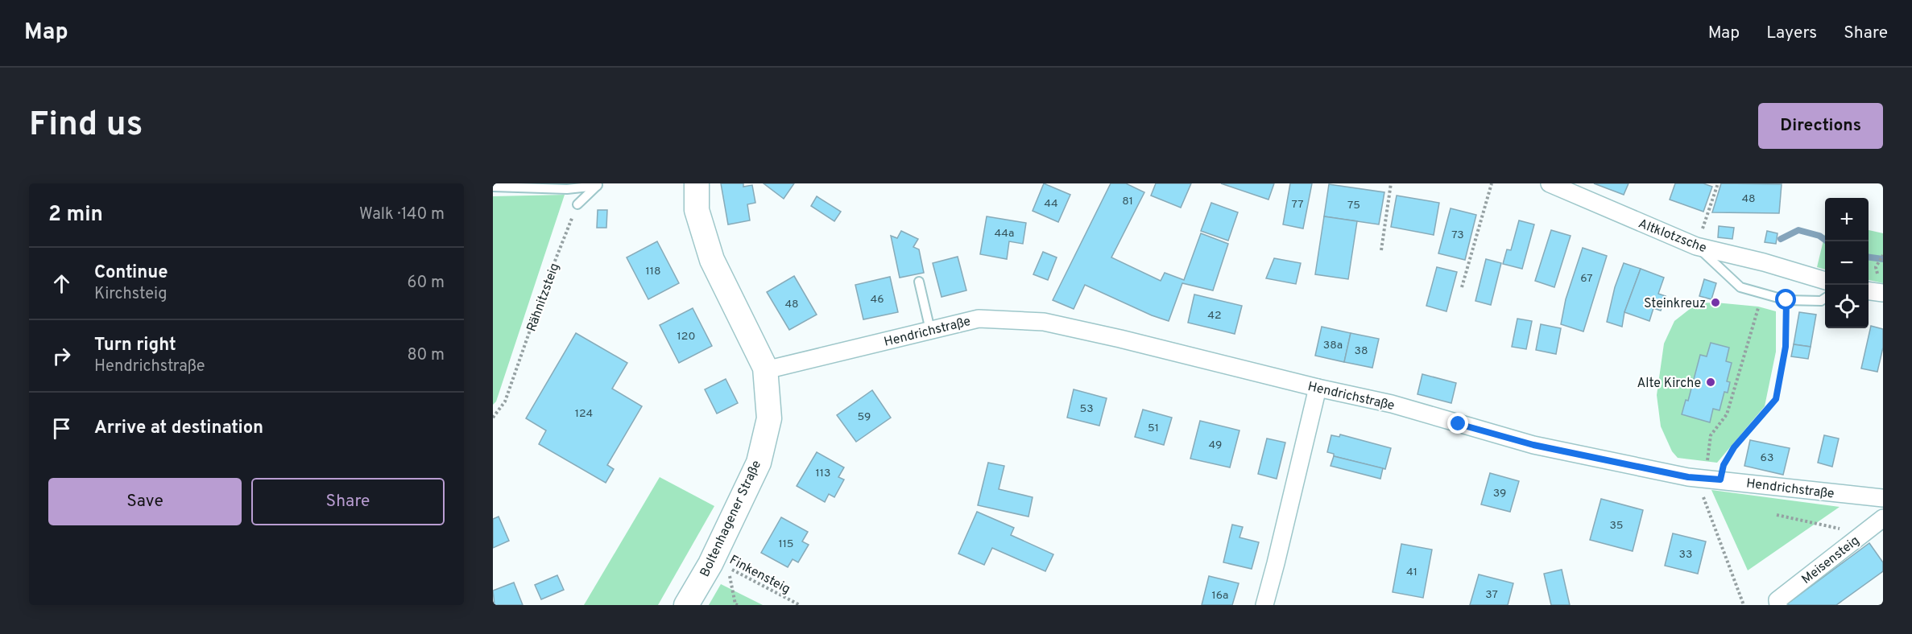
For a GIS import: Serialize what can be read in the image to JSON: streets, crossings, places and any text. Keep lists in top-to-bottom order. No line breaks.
{"streets":{"street":["Altklotzsche","Hendrichstraße","Boltenhagener Straße","Meisensteig"],"path":["Rähnitzsteig","Finkensteig"]},"crossings":[["Hendrichstraße","Boltenhagener Straße"]],"places":["Steinkreuz","Alte Kirche"],"house_numbers":["48","81","44","77","75","44a","73","118","67","46","48","42","120","38a","38","53","124","59","51","49","63","113","39","35","115","33","41","37","16a"],"page":{"header":"Map","nav":["Map","Layers","Share"],"buttons":["Directions",["Save","Share"]],"title":"Find us","heading":["2 min","Walk · 140 m"],"map_buttons":["+","−"],"list":[["Continue","Kirchsteig","60 m"],["Turn right","Hendrichstraße","80 m"],"Arrive at destination"]}}
